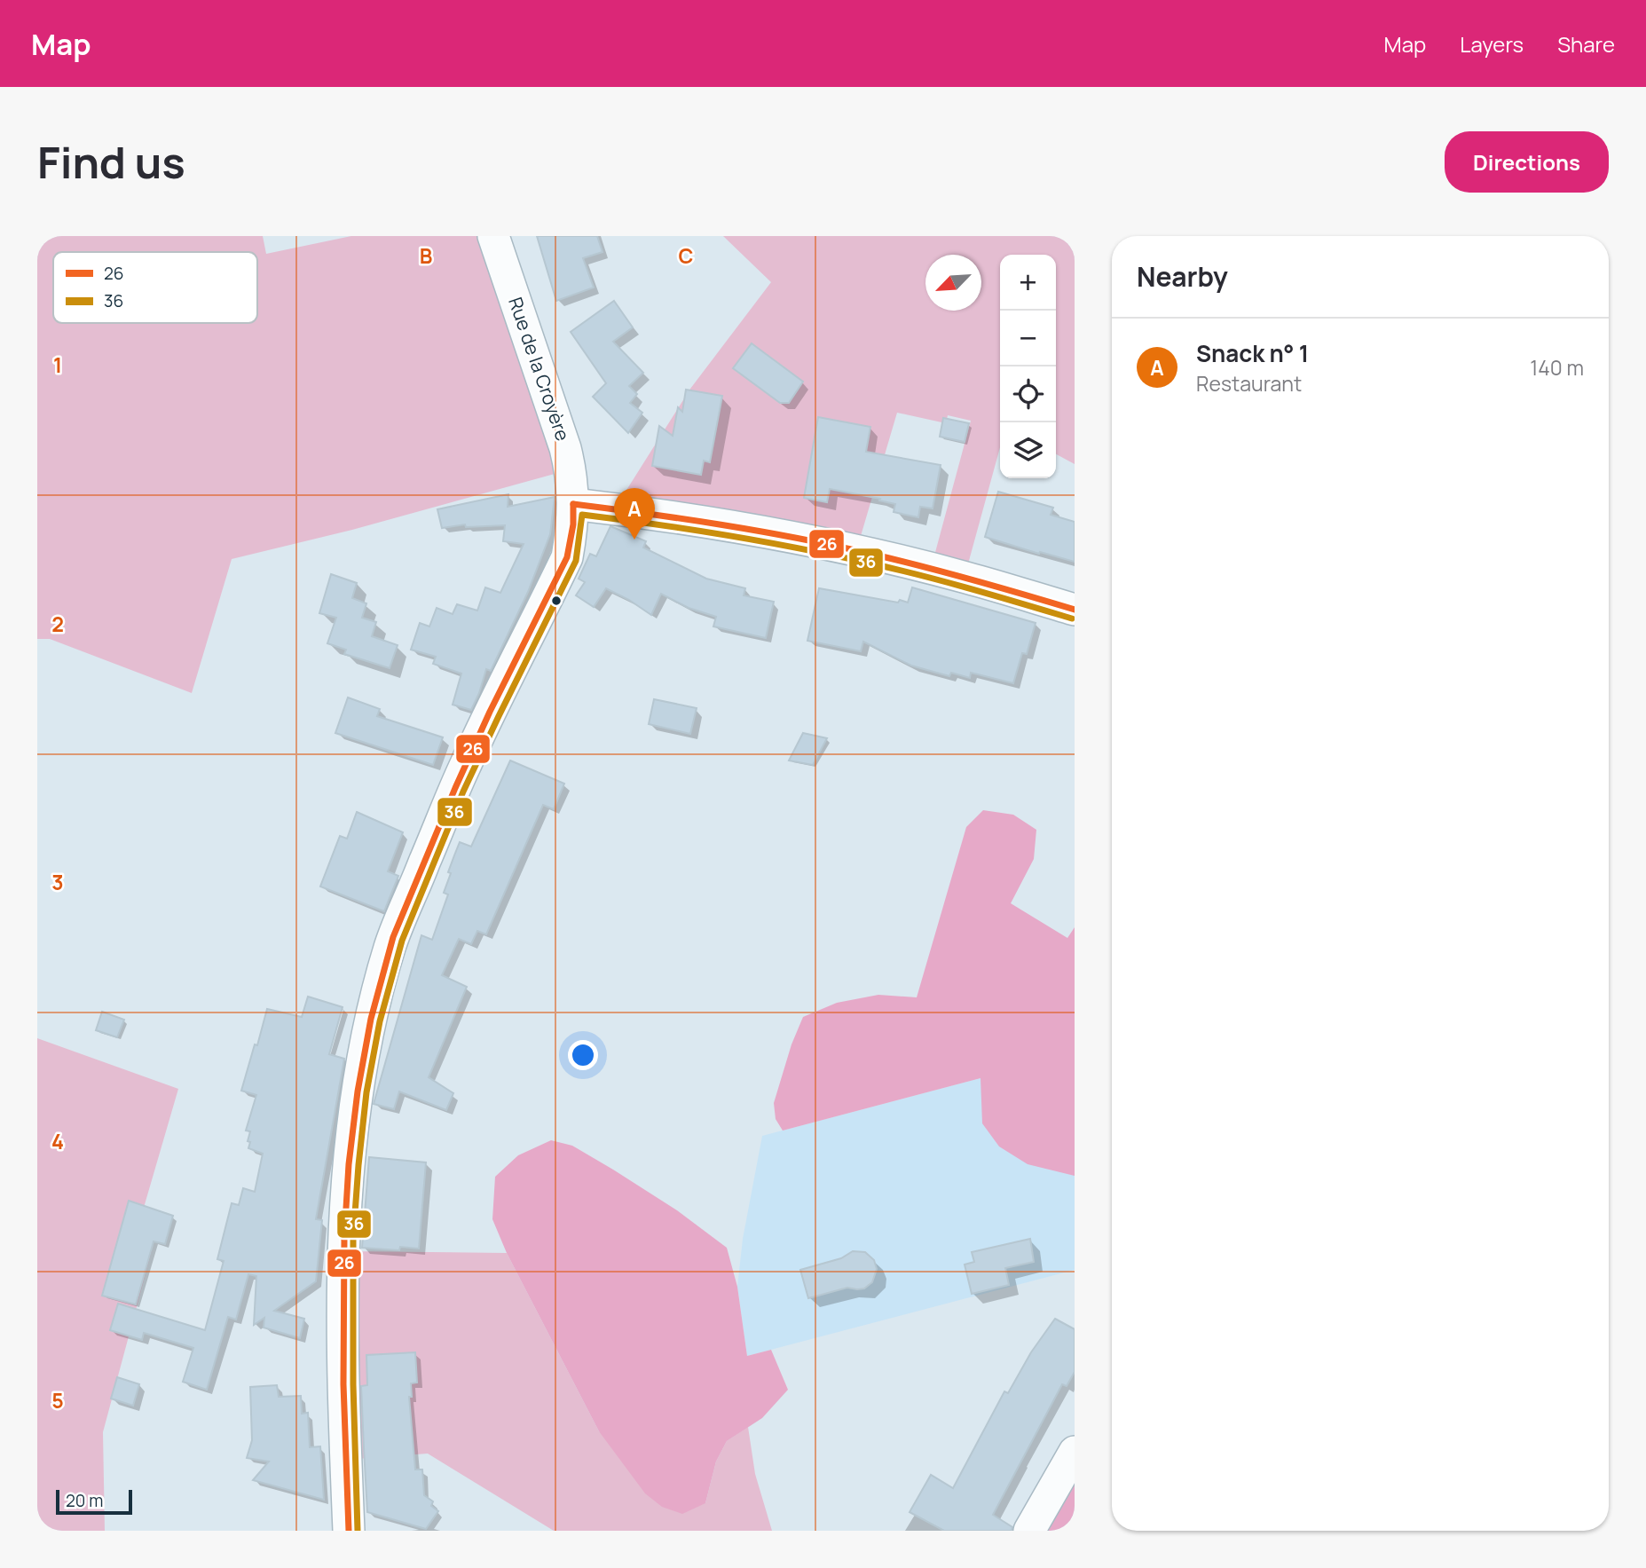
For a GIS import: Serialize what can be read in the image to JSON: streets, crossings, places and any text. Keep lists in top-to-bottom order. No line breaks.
{"streets":{"street":["Rue de la Croyère"]},"lines":["transit line 26","transit line 36"],"legend":["26","36"],"scale_bar":"20 m","north":"bottom left","page":{"header":"Map","nav":["Map","Layers","Share"],"buttons":"Directions","title":"Find us","heading":"Nearby","map_buttons":["+","−"],"list":[{"mark":"A","name":"Snack n° 1","note":"Restaurant","value":"140 m"}],"pins":"A","scale":"20 m"},"grid":{"columns":["B","C"],"rows":["1","2","3","4","5"]}}
